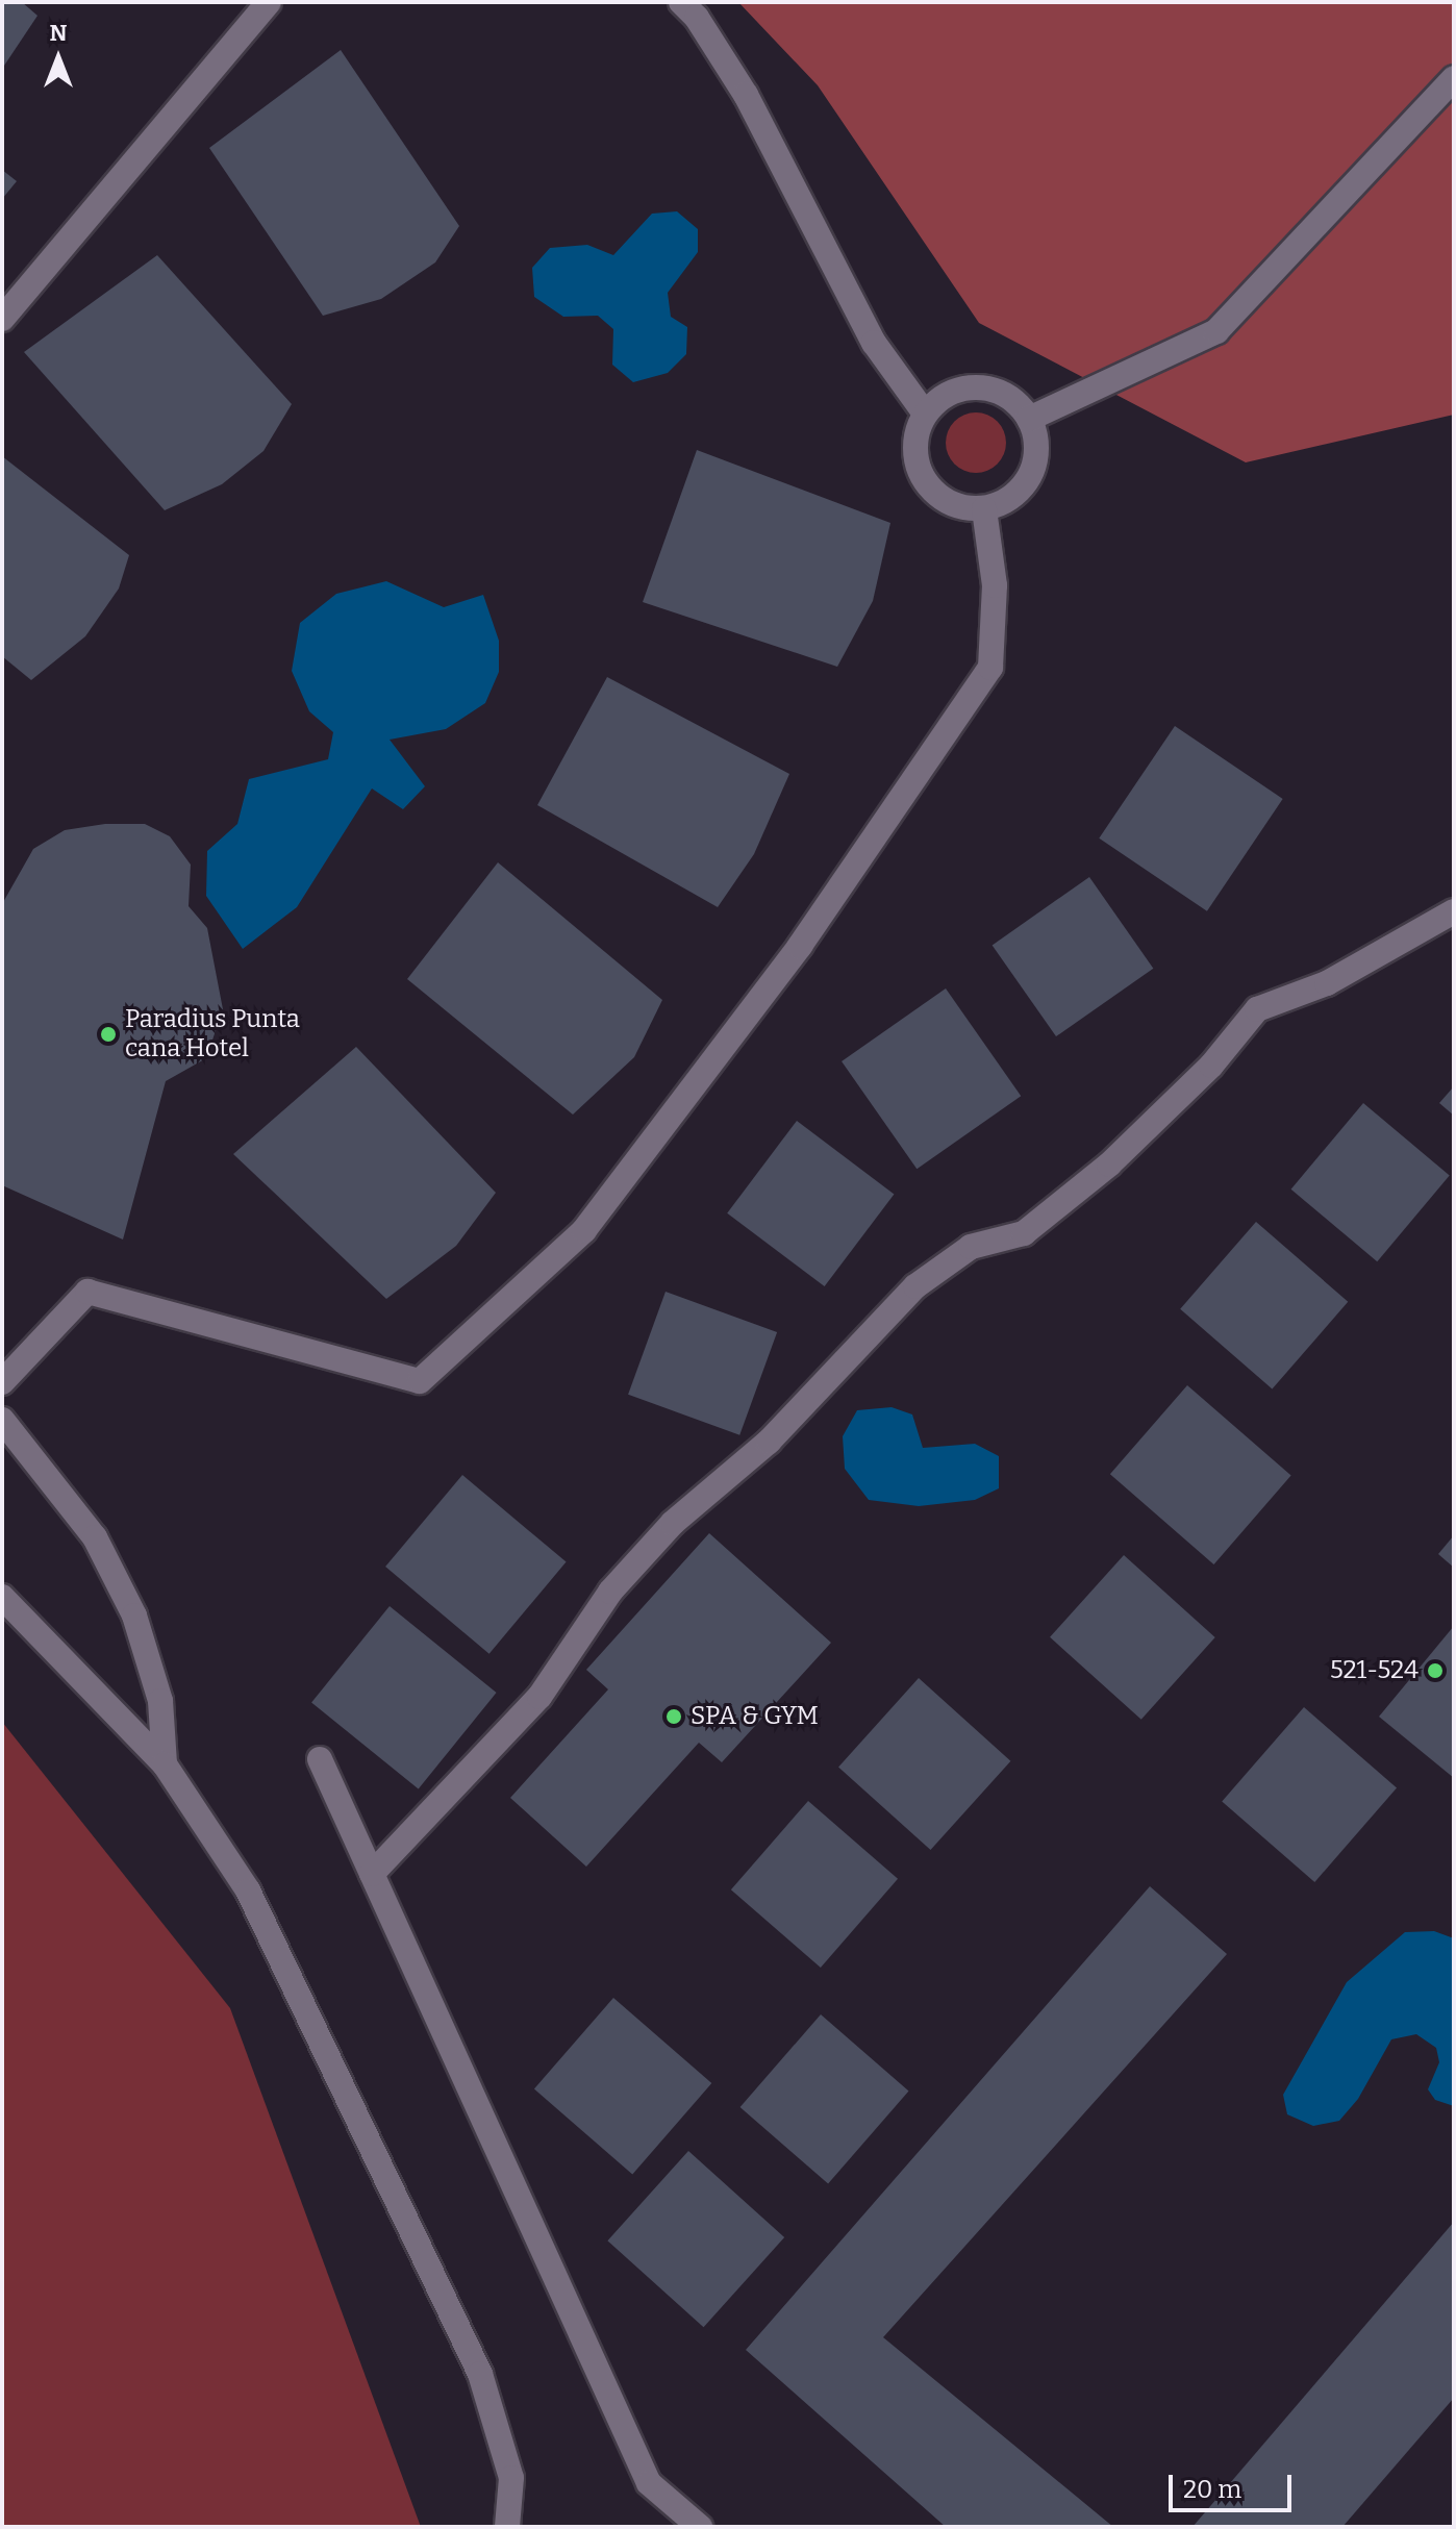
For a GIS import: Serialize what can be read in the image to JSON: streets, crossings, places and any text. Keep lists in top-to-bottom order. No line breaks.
{"places":["Paradius Punta cana Hotel","521-524","SPA & GYM"],"scale_bar":"20 m","north":"top"}
